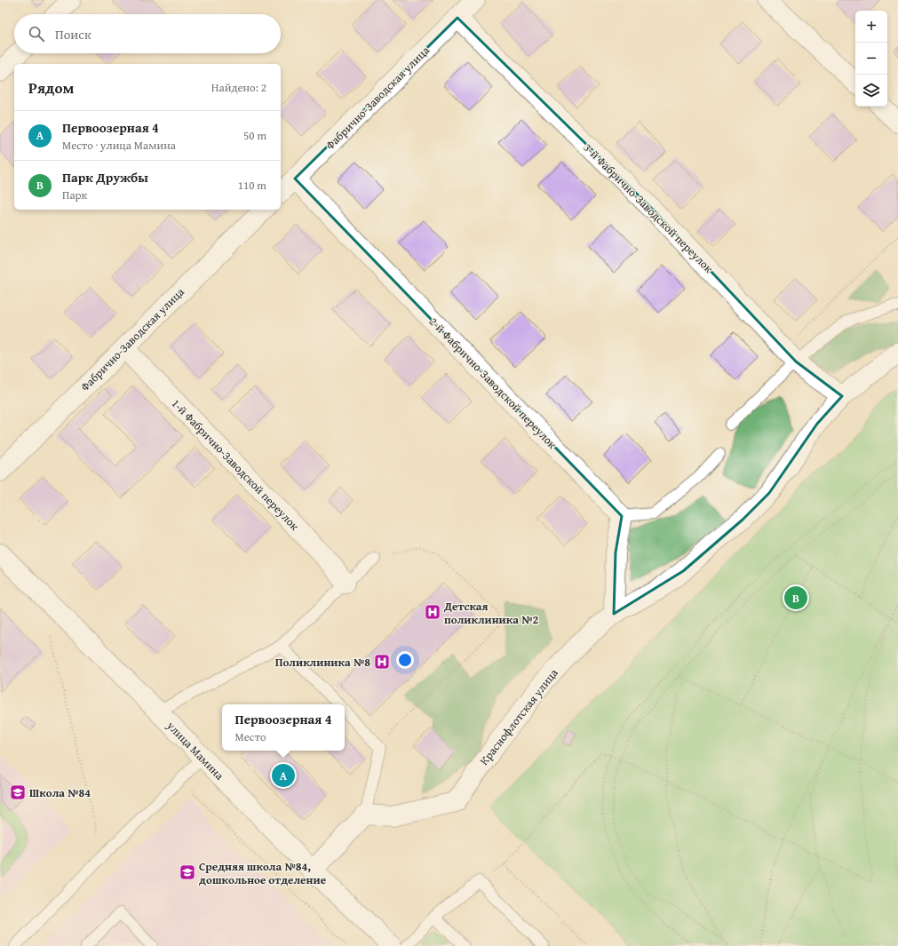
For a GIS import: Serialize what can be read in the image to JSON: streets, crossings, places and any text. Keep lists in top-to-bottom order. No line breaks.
{"streets":{"street":["Фабрично-Заводская улица","3-й Фабрично-Заводской переулок","2-й Фабрично-Заводской переулок","1-й Фабрично-Заводской переулок","Краснофлотская улица","улица Мамина"]},"crossings":[["Фабрично-Заводская улица","3-й Фабрично-Заводской переулок"],["Фабрично-Заводская улица","2-й Фабрично-Заводской переулок"],["Фабрично-Заводская улица","1-й Фабрично-Заводской переулок"],["3-й Фабрично-Заводской переулок","Краснофлотская улица"]],"places":{"hospital":["Детская поликлиника №2","Поликлиника №8"],"school or university":["Школа №84","Средняя школа №84, дошкольное отделение"]},"page":{"map_buttons":["+","−"],"search":"Поиск","heading":["Рядом","Найдено: 2"],"list":[{"mark":"A","name":"Первоозерная 4","note":"Место · улица Мамина","value":"50 m"},{"mark":"B","name":"Парк Дружбы","note":"Парк","value":"110 m"}],"pins":["B","A"],"popup":["Первоозерная 4","Место"]}}
